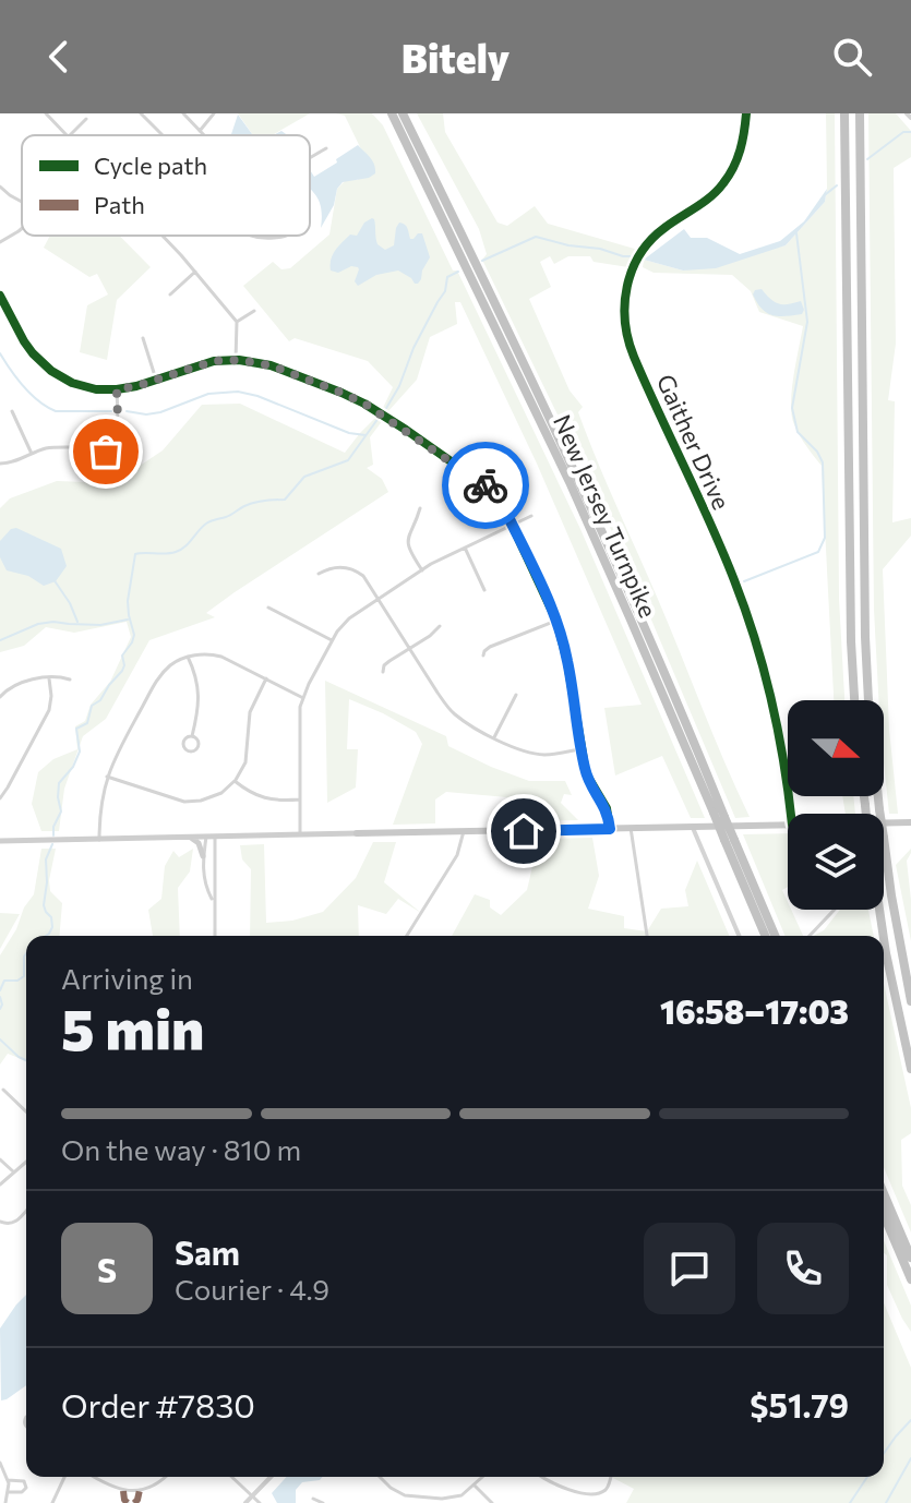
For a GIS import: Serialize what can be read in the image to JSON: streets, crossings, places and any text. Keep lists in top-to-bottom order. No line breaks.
{"streets":{"highway":["New Jersey Turnpike"],"street":["Gaither Drive"]},"legend":["Cycle path","Path"],"north":"right","page":{"header":"Bitely","heading":["5 min","Arriving in","16:58–17:03"],"panel":["Sam","Courier · 4.9","Order #7830","$51.79"],"bar":"On the way · 810 m","round":"S"}}
